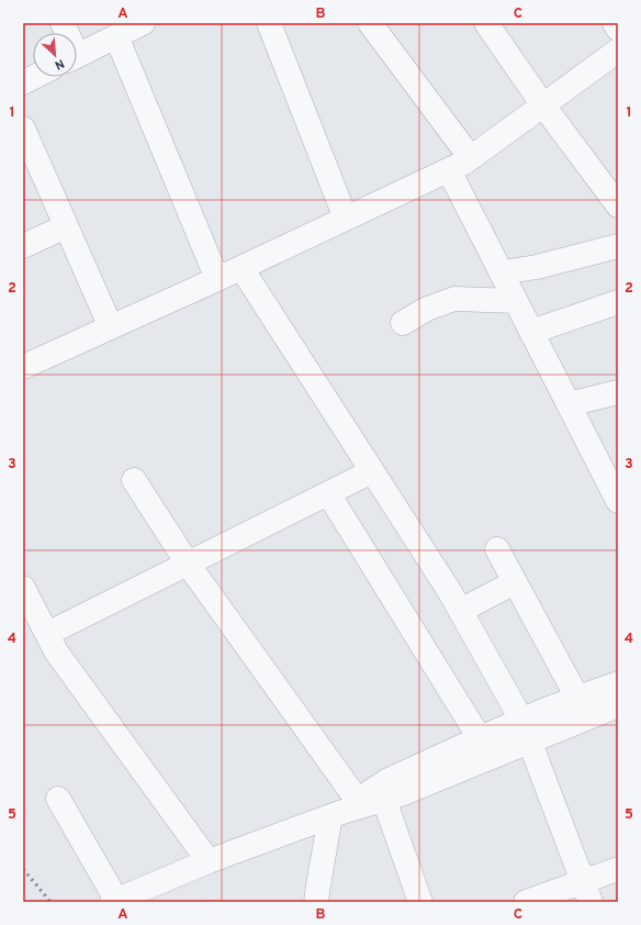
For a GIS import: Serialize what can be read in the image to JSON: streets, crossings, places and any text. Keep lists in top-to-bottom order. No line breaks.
{"north":"bottom right","grid":{"columns":["A","B","C"],"rows":["1","2","3","4","5"]}}
